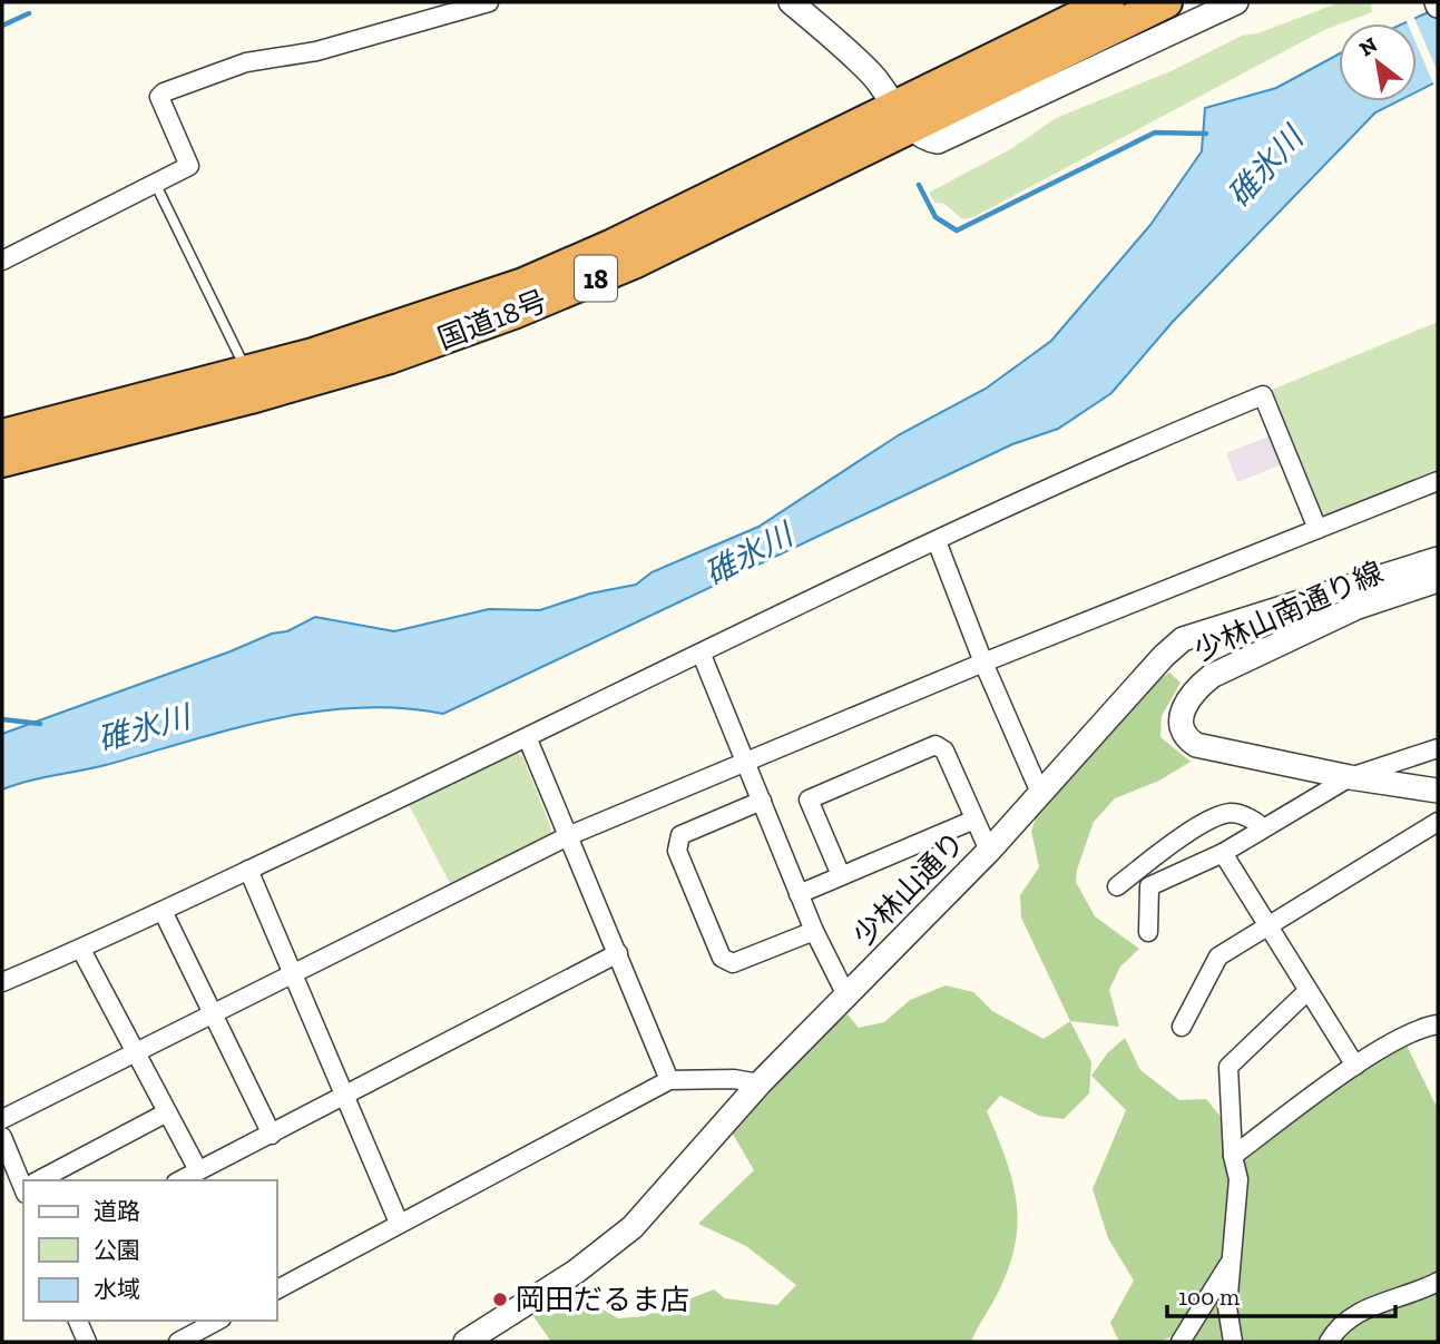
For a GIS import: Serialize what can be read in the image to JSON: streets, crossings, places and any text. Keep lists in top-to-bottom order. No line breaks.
{"streets":{"highway":["18","国道18号"],"street":["少林山南通り線","少林山通り"]},"water":["碓氷川"],"places":["岡田だるま店"],"legend":["道路","公園","水域"],"scale_bar":"100 m","north":"top left"}
